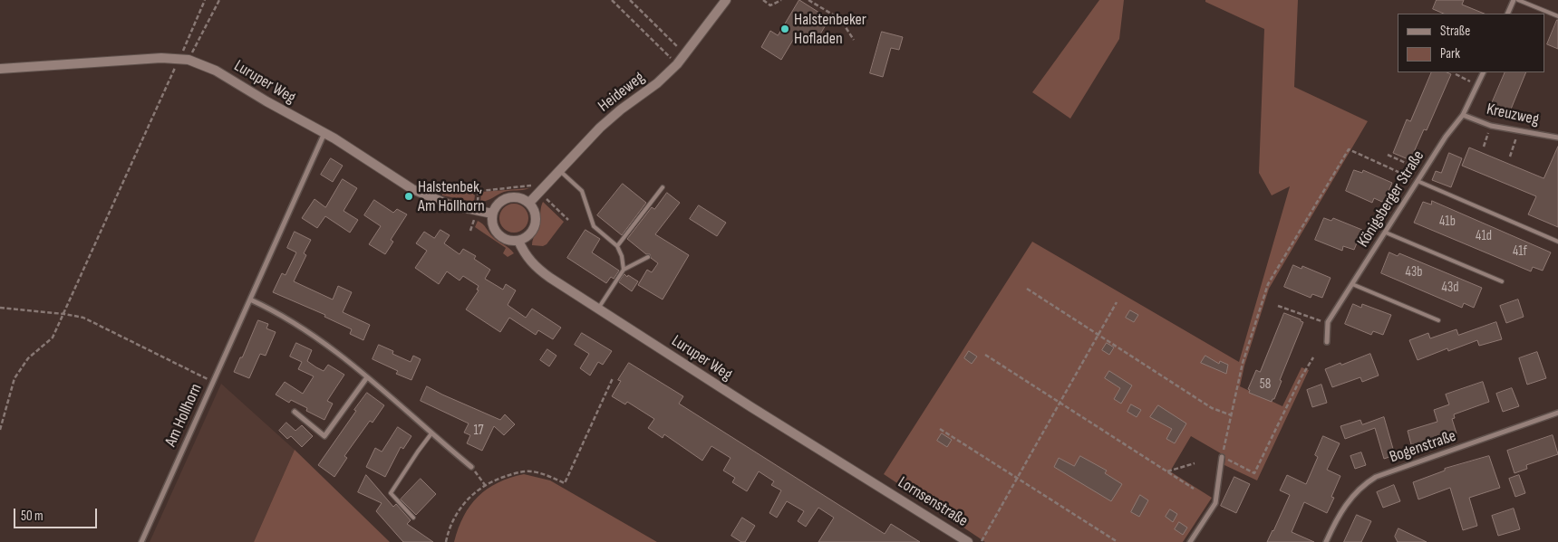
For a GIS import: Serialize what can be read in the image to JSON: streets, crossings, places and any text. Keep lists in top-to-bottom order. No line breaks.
{"streets":{"street":["Luruper Weg","Heideweg","Kreuzweg","Königsberger Straße","Am Hollhorn","Bogenstraße","Lornsenstraße"]},"crossings":[["Luruper Weg","Heideweg"],["Luruper Weg","Am Hollhorn"],["Luruper Weg","Lornsenstraße"],["Kreuzweg","Königsberger Straße"]],"places":["Halstenbeker Hofladen","Halstenbek, Am Hollhorn"],"house_numbers":["41b","41d","41f","43b","43d","58","17"],"legend":["Straße","Park"],"scale_bar":"50 m"}
